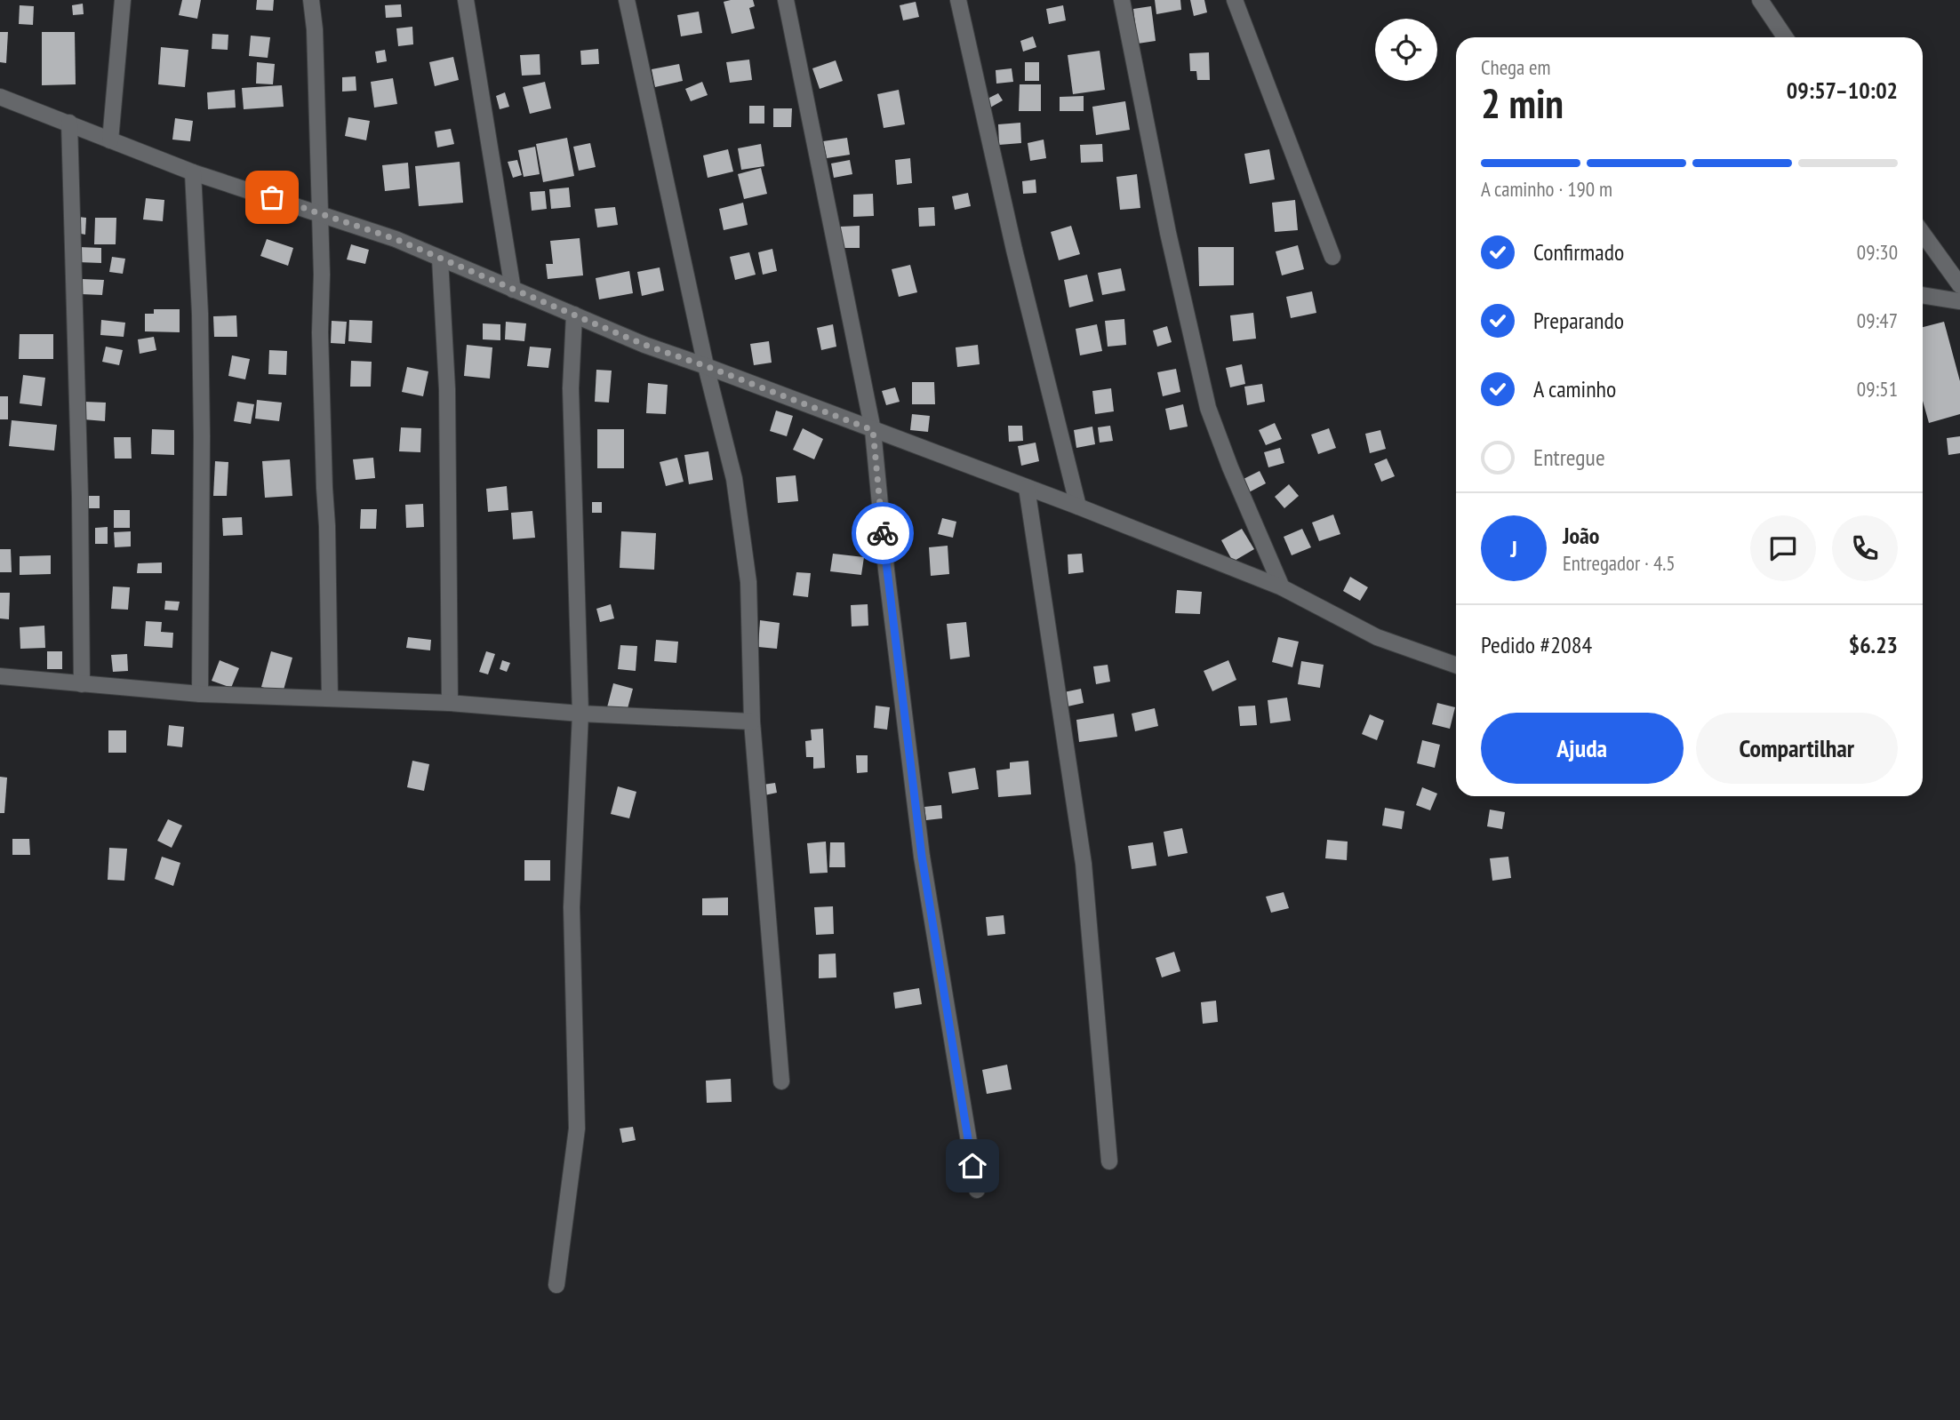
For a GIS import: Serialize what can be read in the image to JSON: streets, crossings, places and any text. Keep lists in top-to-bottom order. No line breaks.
{"page":{"heading":["2 min","Chega em","09:57–10:02"],"panel":["João","Entregador · 4.5","Pedido #2084","$6.23"],"bar":"A caminho · 190 m","list":[["Confirmado","09:30"],["Preparando","09:47"],["A caminho","09:51"],"Entregue"],"round":"J","buttons":["Ajuda","Compartilhar"]}}
